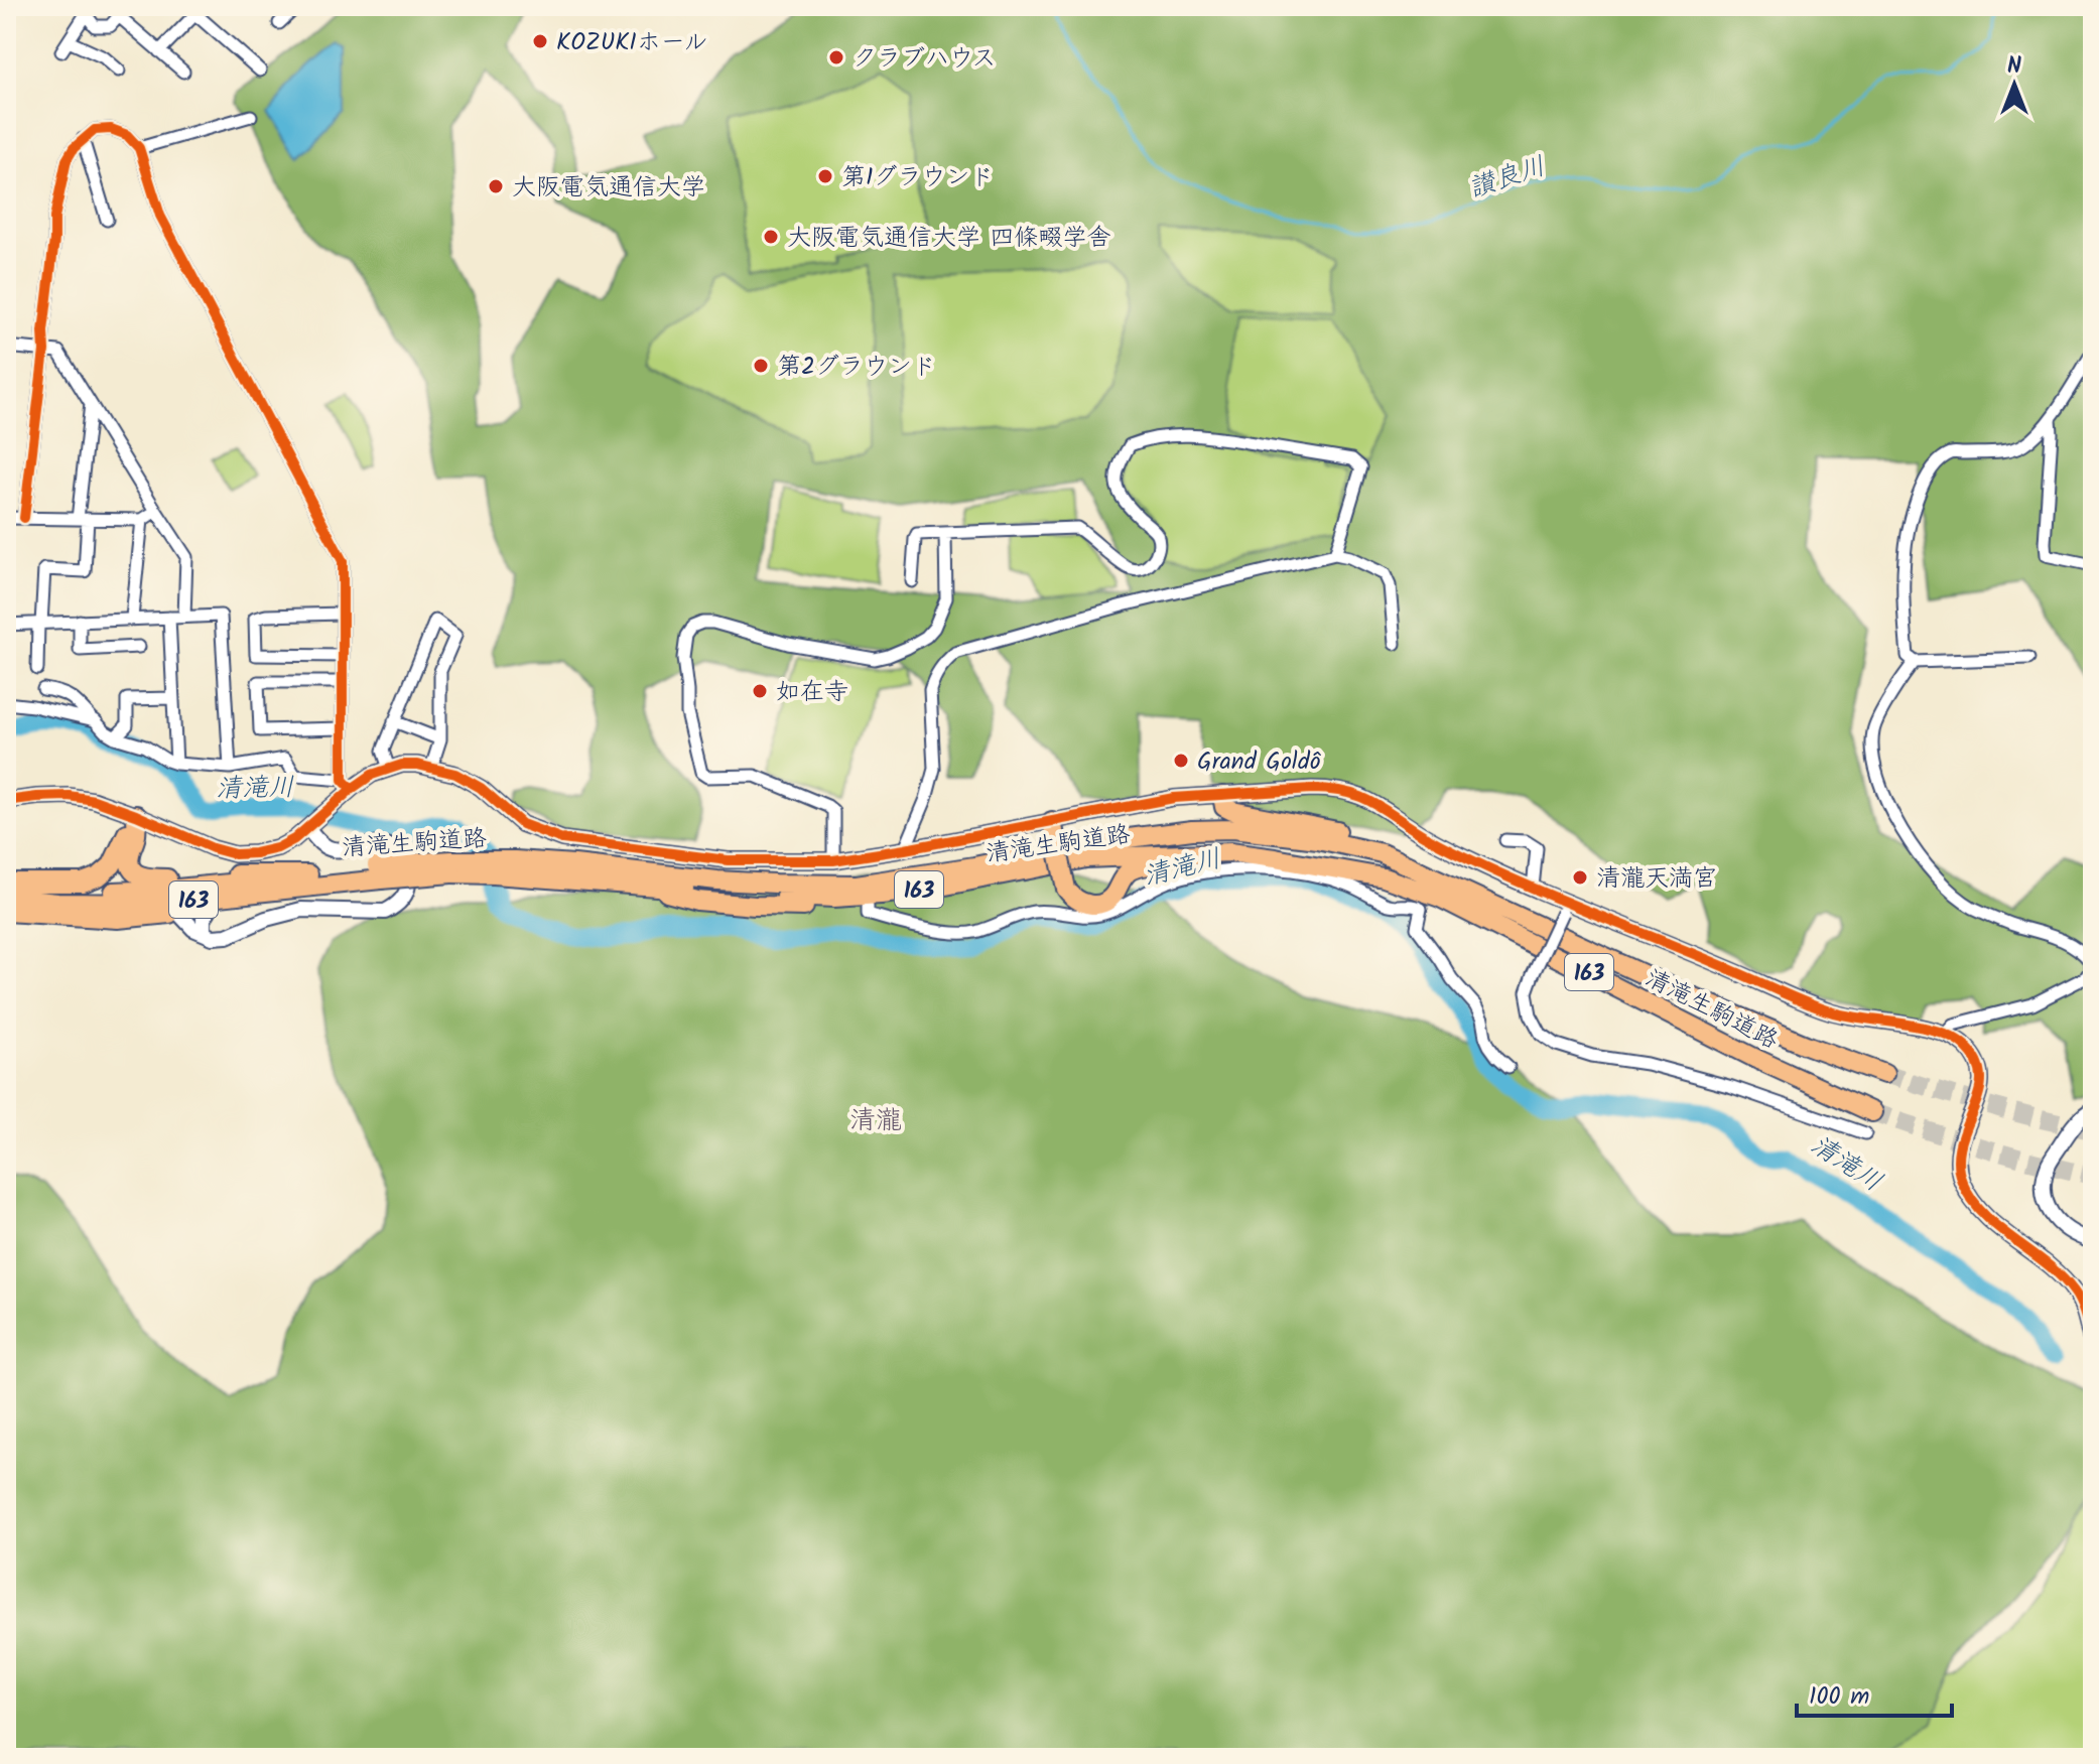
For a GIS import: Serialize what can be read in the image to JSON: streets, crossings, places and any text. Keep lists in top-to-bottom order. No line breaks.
{"streets":{"highway":["清滝生駒道路","163"]},"crossings":[["清滝生駒道路","163"]],"districts":["清瀧"],"water":["讃良川","清滝川"],"places":["KOZUKIホール","クラブハウス","第1グラウンド","大阪電気通信大学","大阪電気通信大学 四條畷学舎","第2グラウンド","如在寺","Grand Goldô","清瀧天満宮"],"scale_bar":"100 m","north":"top"}
